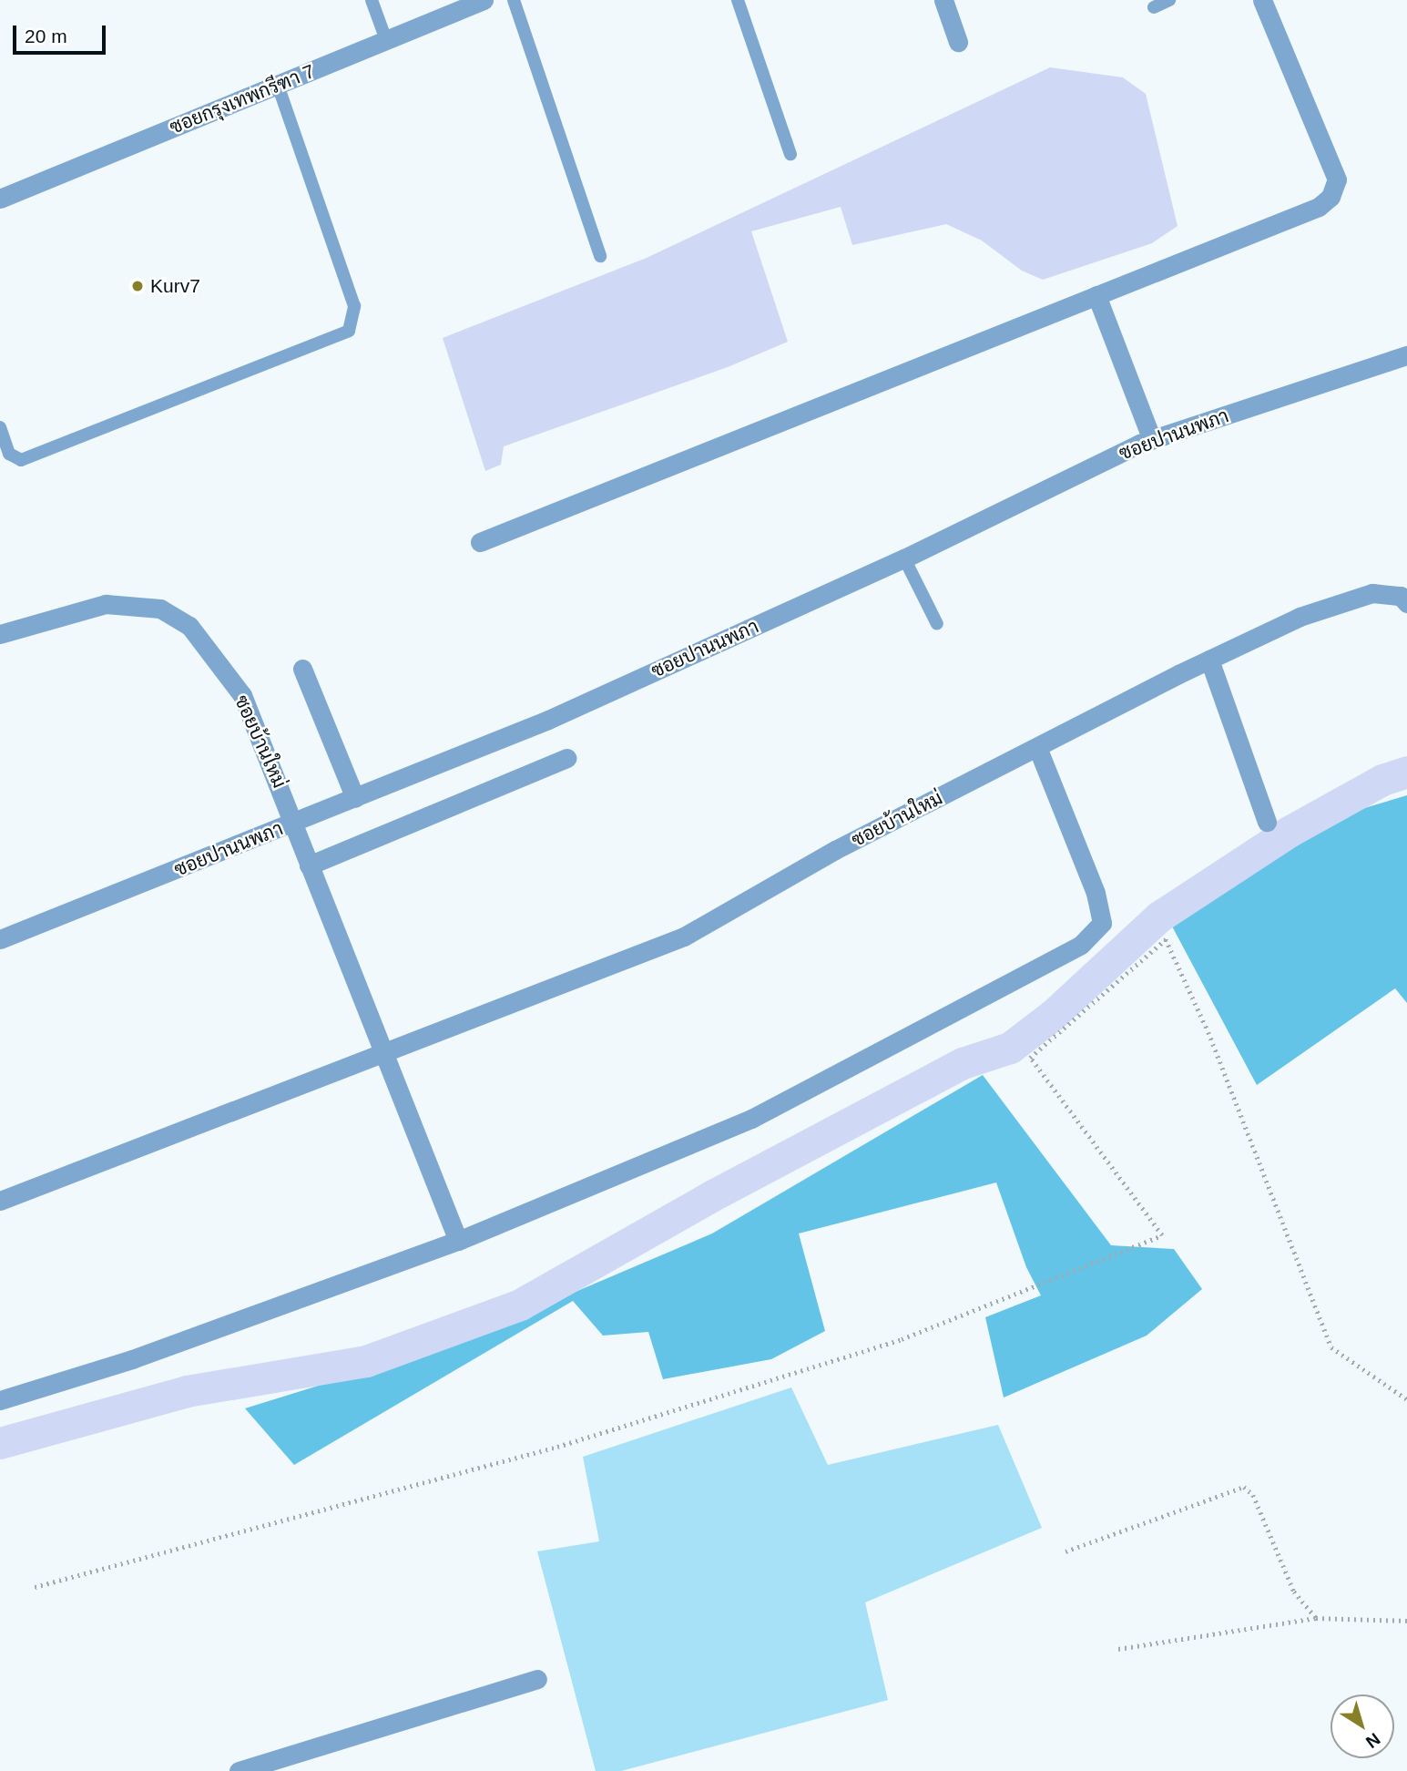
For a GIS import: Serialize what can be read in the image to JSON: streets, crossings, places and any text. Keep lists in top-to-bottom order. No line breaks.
{"streets":{"street":["ซอยกรุงเทพกรีฑา 7","ซอยปานนพภา","ซอยบ้านใหม่"]},"crossings":[["ซอยปานนพภา","ซอยบ้านใหม่"]],"places":["Kurv7"],"scale_bar":"20 m","north":"bottom right"}
